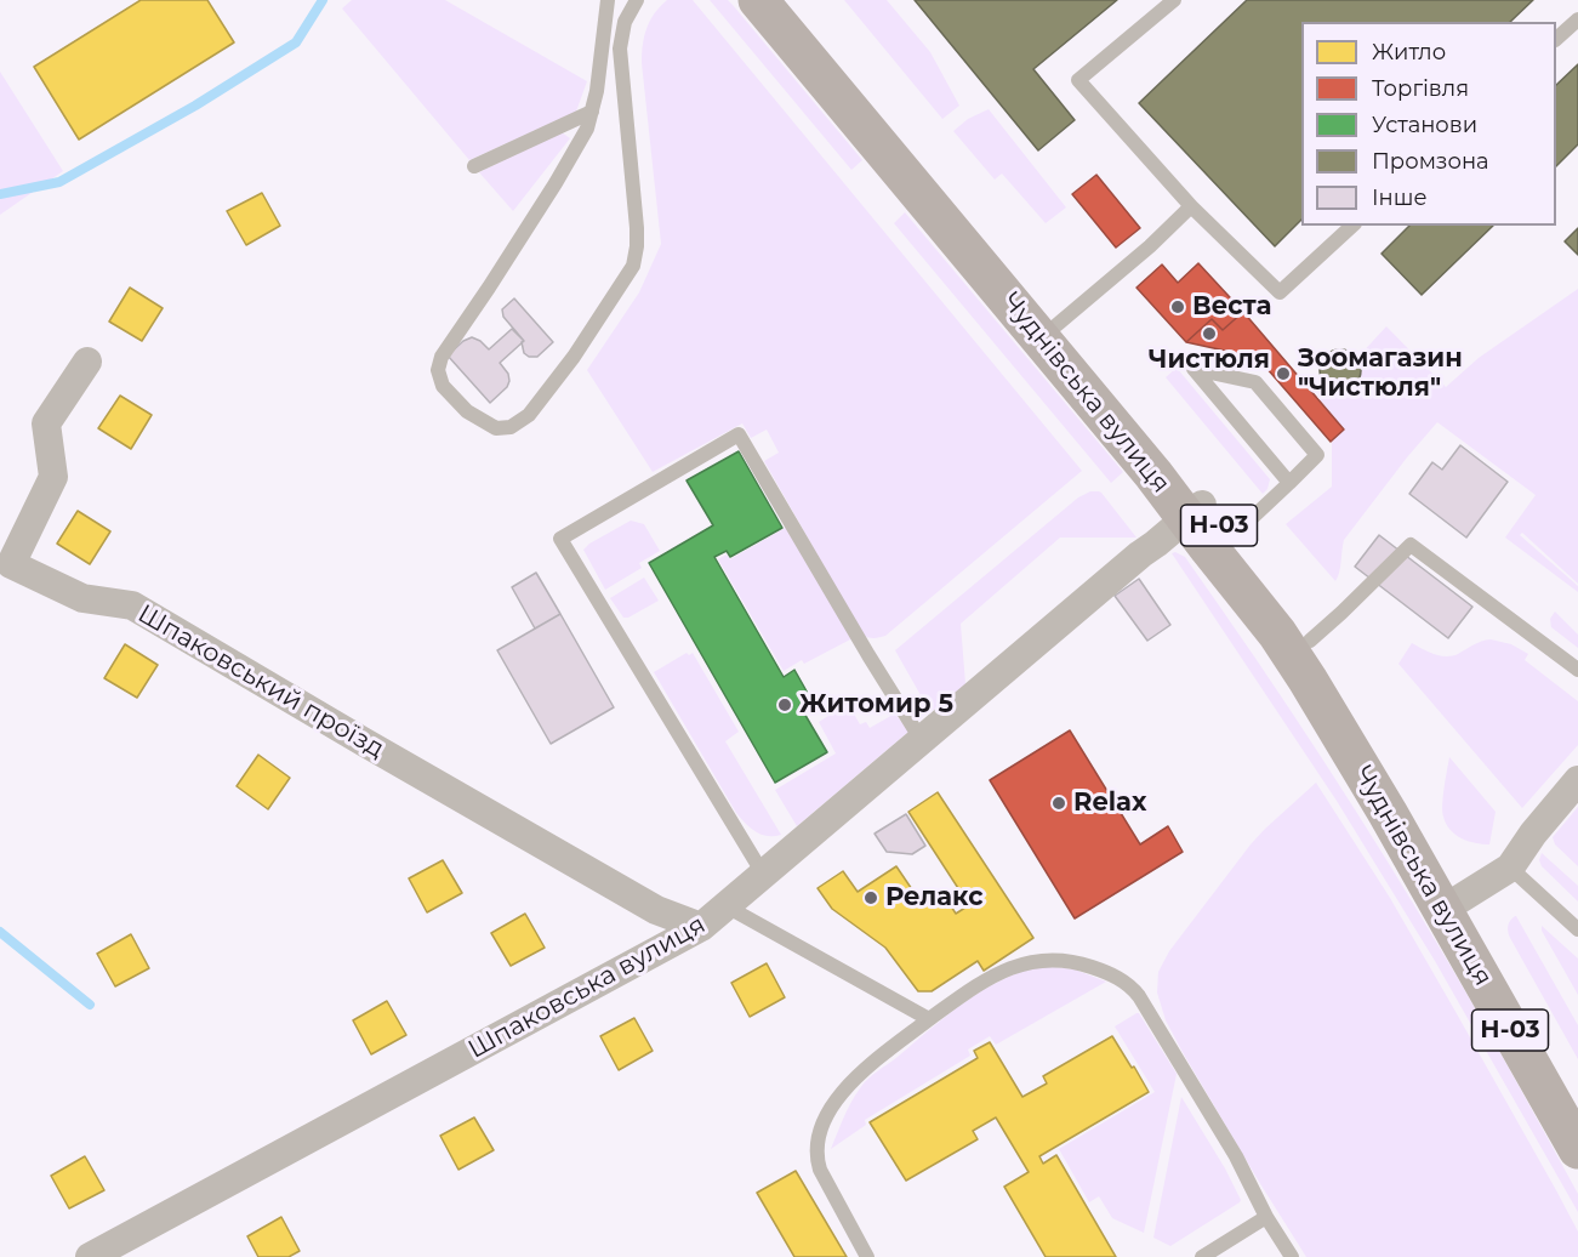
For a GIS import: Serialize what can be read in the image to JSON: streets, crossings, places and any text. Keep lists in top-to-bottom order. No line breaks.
{"streets":{"main road":["Чуднівська вулиця","Н-03"],"street":["Шпаковський проїзд","Шпаковська вулиця"]},"crossings":[["Чуднівська вулиця","Шпаковська вулиця"],["Шпаковський проїзд","Шпаковська вулиця"]],"places":["Веста","Чистюля","Зоомагазин \"Чистюля\"","Житомир 5","Relax","Релакс"],"legend":["Житло","Торгівля","Установи","Промзона","Інше"]}
